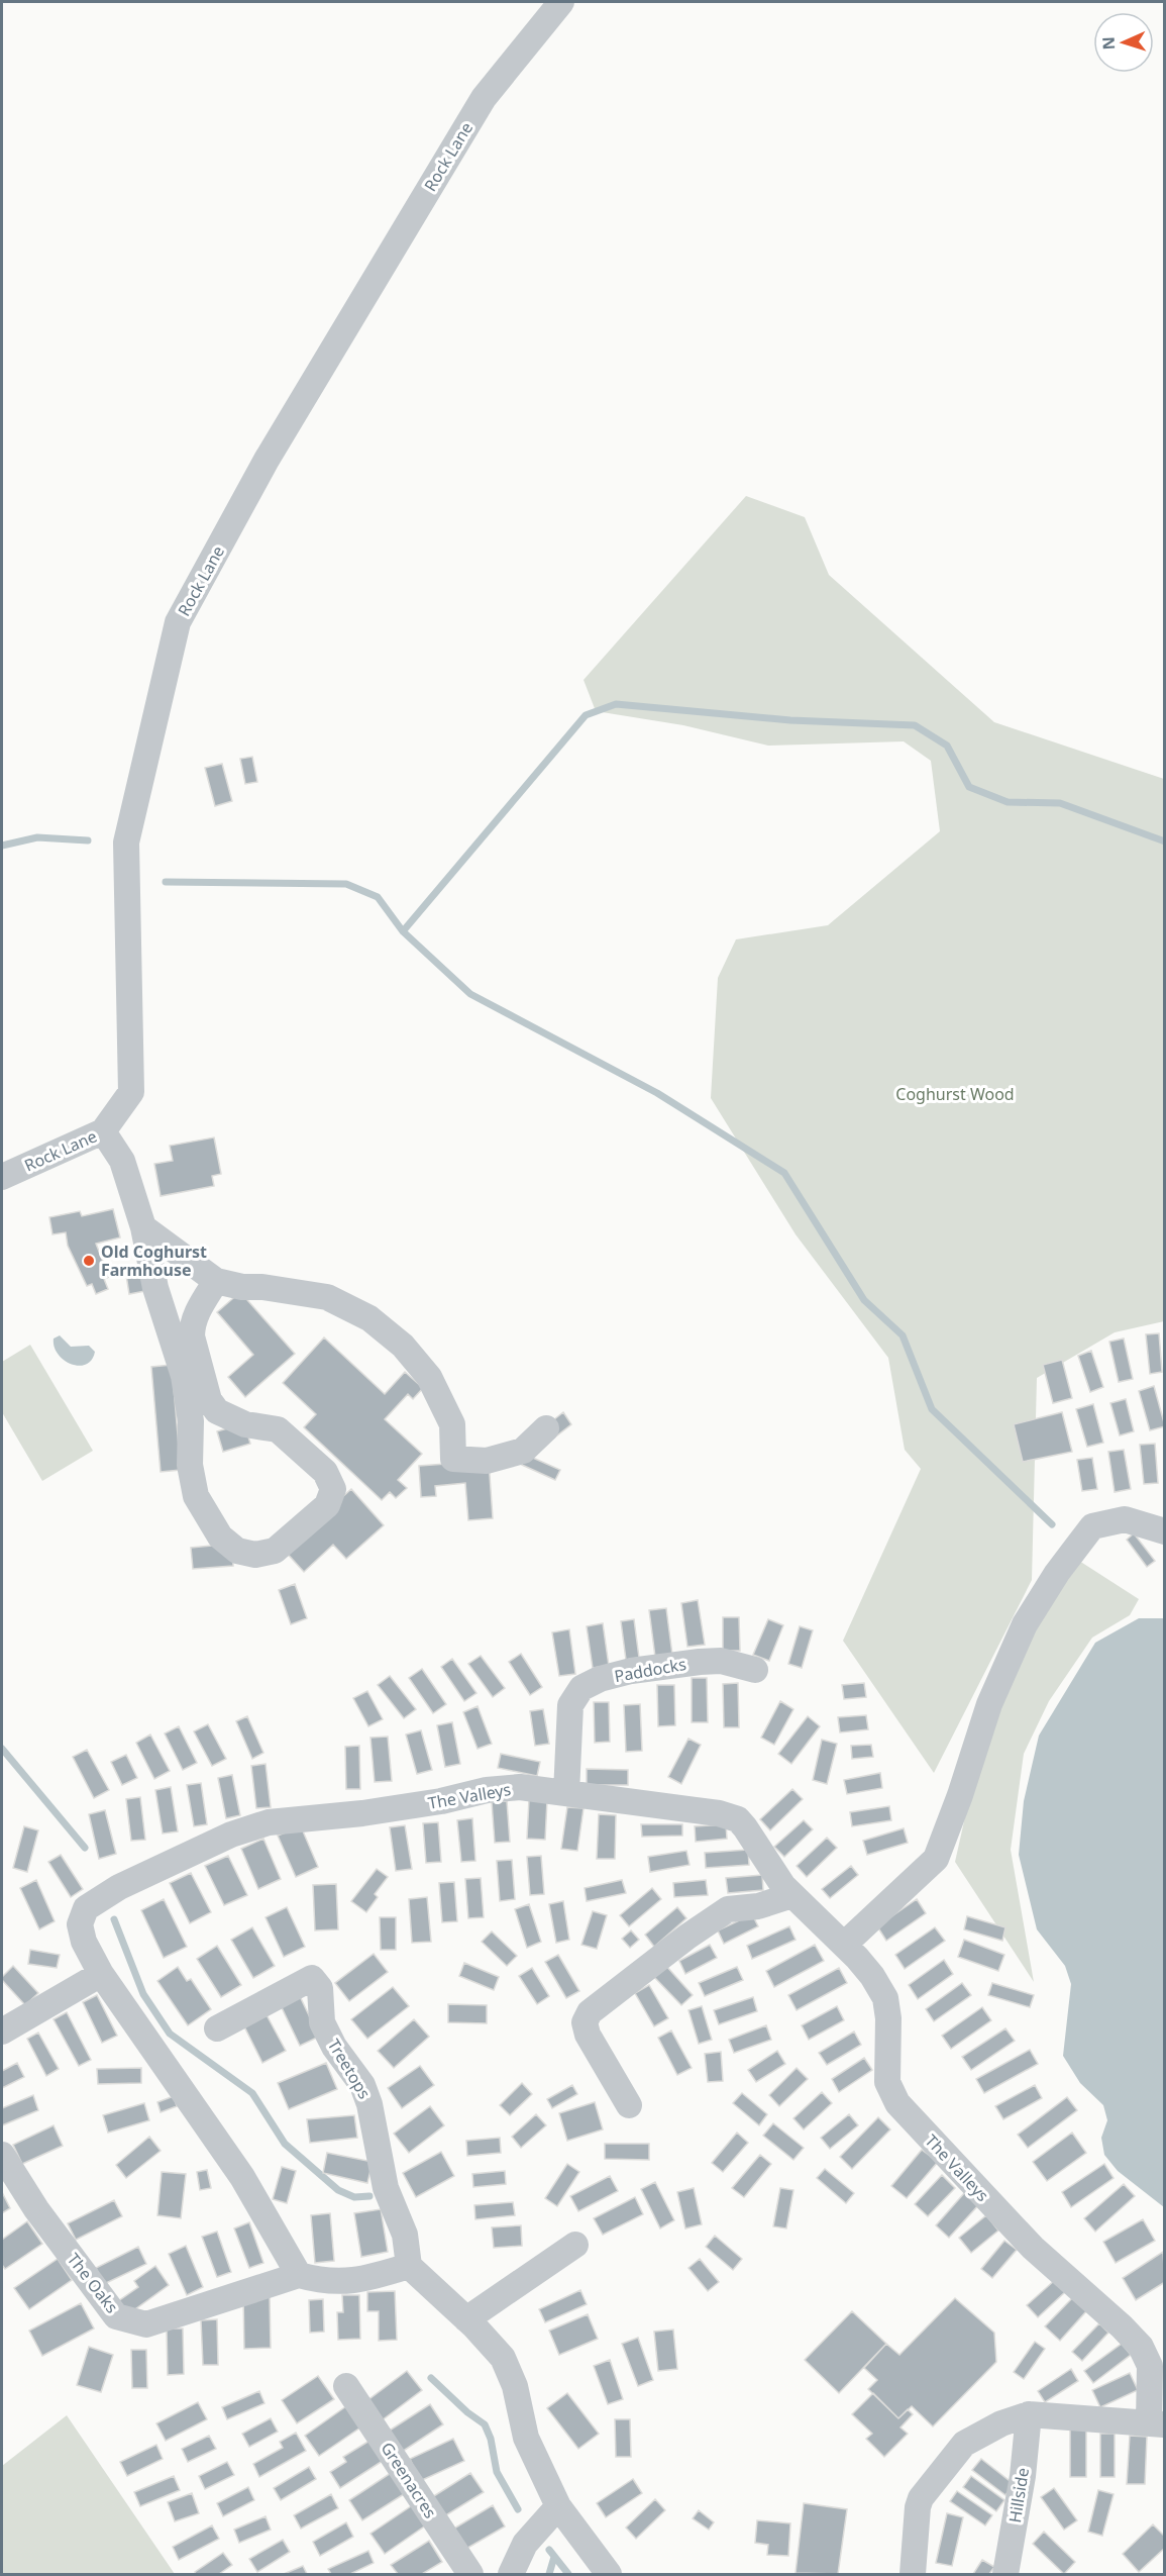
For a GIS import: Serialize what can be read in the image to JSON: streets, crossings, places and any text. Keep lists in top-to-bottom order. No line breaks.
{"streets":{"street":["Rock Lane","Paddocks","The Valleys","Treetops","The Oaks","Greenacres","Hillside"]},"crossings":[["Paddocks","The Valleys"],["The Valleys","The Oaks"]],"parks":["Coghurst Wood"],"places":["Old Coghurst Farmhouse"],"north":"left"}
